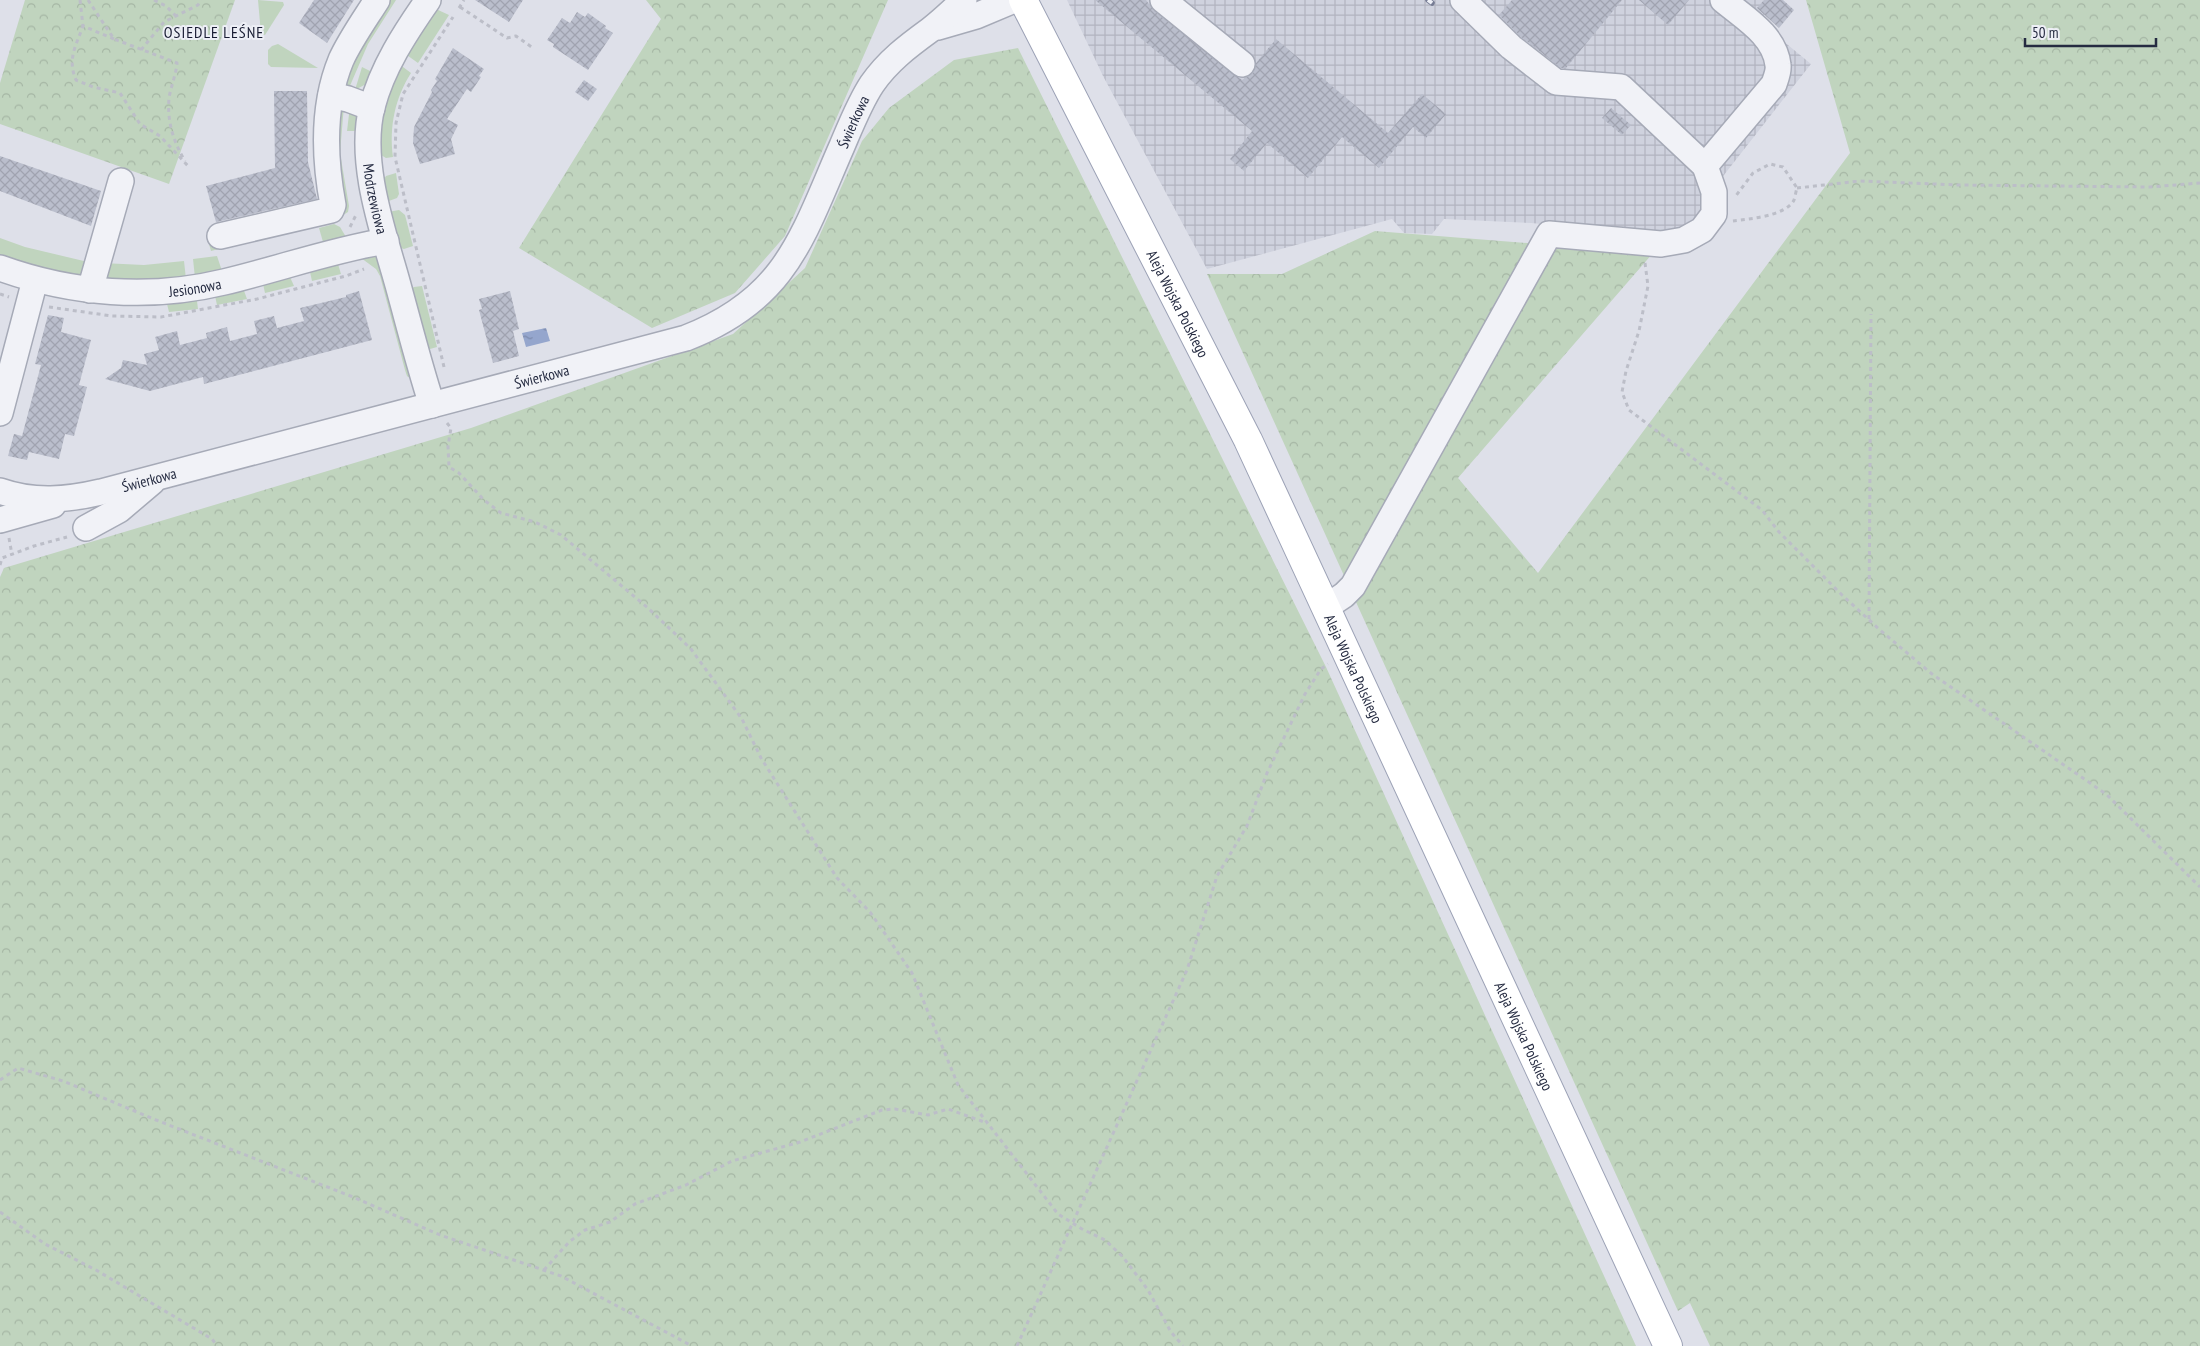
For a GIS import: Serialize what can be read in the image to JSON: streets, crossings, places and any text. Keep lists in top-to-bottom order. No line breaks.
{"streets":{"main road":["Aleja Wojska Polskiego"],"street":["Świerkowa","Modrzewiowa","Jesionowa"]},"crossings":[["Świerkowa","Modrzewiowa"],["Modrzewiowa","Jesionowa"]],"districts":["OSIEDLE LEŚNE"],"scale_bar":"50 m"}
